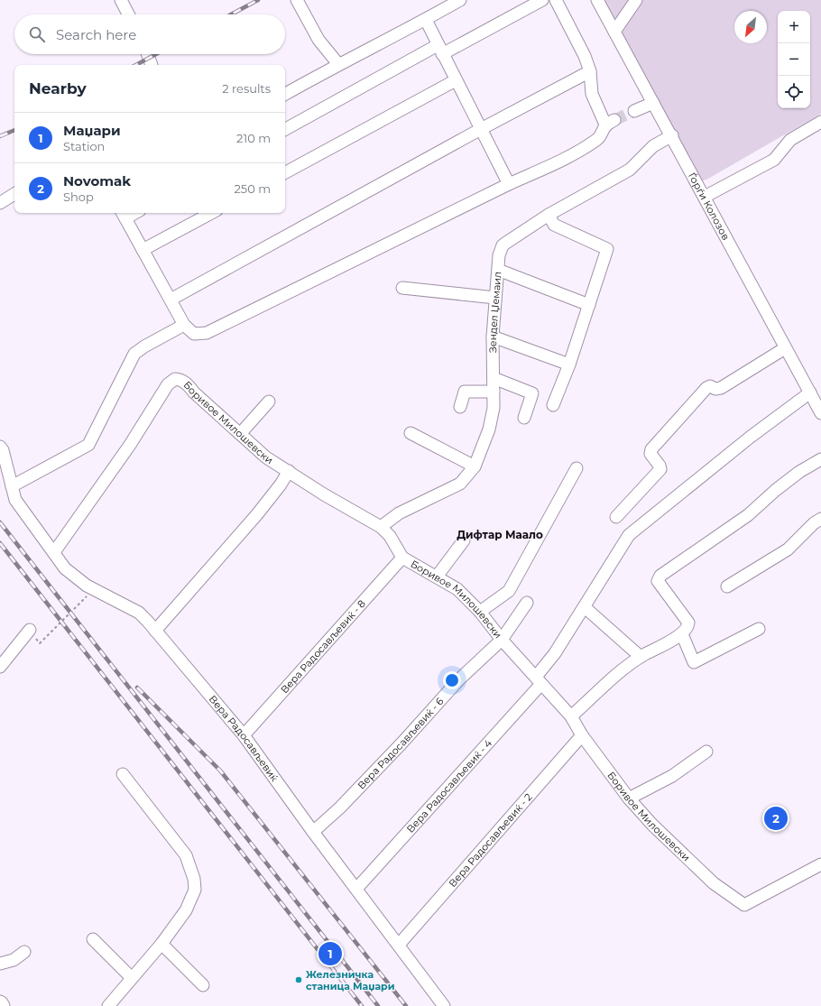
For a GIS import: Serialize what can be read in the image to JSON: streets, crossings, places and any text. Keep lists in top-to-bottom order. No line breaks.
{"streets":{"street":["Ѓорѓи Колозов","Зендел Џемаил","Боривое Милошевски","Вера Радосављевиќ - 8","Вера Радосављевиќ","Вера Радосављевиќ - 6","Вера Радосављевиќ - 4","Вера Радосављевиќ - 2"]},"crossings":[["Ѓорѓи Колозов","Зендел Џемаил"],["Ѓорѓи Колозов","Вера Радосављевиќ - 4"],["Зендел Џемаил","Боривое Милошевски"],["Боривое Милошевски","Вера Радосављевиќ - 8"],["Боривое Милошевски","Вера Радосављевиќ"],["Боривое Милошевски","Вера Радосављевиќ - 6"],["Боривое Милошевски","Вера Радосављевиќ - 4"],["Боривое Милошевски","Вера Радосављевиќ - 2"],["Вера Радосављевиќ - 8","Вера Радосављевиќ"],["Вера Радосављевиќ","Вера Радосављевиќ - 6"],["Вера Радосављевиќ","Вера Радосављевиќ - 4"],["Вера Радосављевиќ","Вера Радосављевиќ - 2"]],"districts":["Дифтар Маало"],"places":["Железничка станица Маџари"],"north":"bottom left","page":{"map_buttons":["+","−"],"search":"Search here","heading":["Nearby","2 results"],"list":[{"mark":"1","name":"Маџари","note":"Station","value":"210 m"},{"mark":"2","name":"Novomak","note":"Shop","value":"250 m"}],"pins":["2","1"]}}
